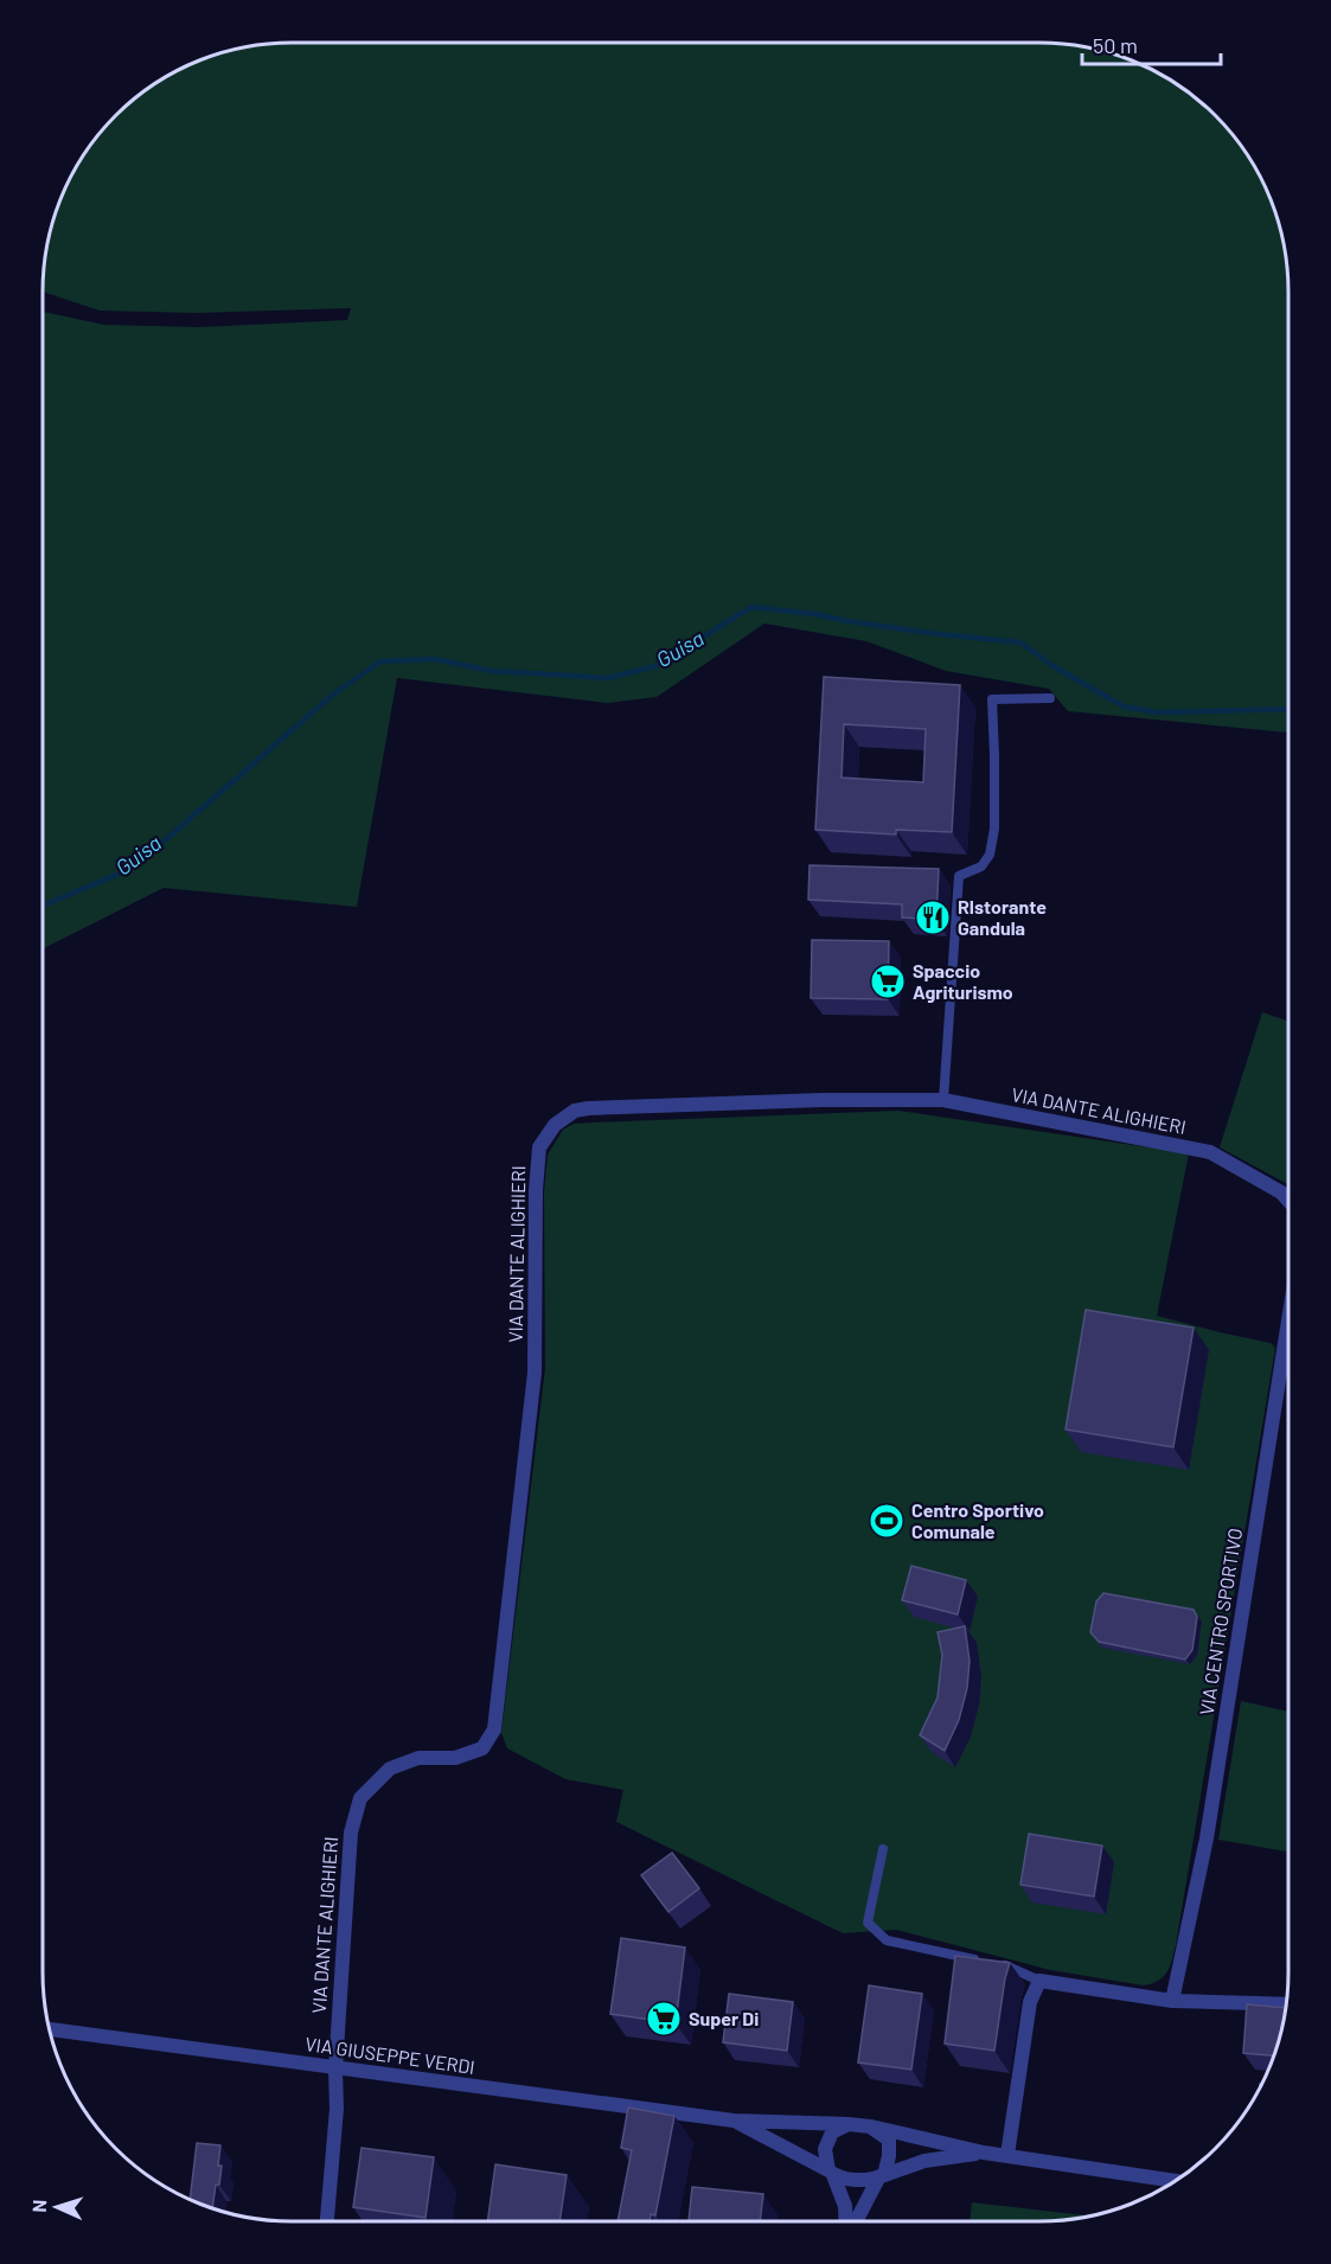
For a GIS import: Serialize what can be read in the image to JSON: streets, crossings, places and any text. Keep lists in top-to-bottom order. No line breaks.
{"streets":{"street":["VIA DANTE ALIGHIERI","VIA CENTRO SPORTIVO","VIA GIUSEPPE VERDI"]},"crossings":[["VIA DANTE ALIGHIERI","VIA GIUSEPPE VERDI"]],"water":["Guisa"],"places":{"restaurant":["RIstorante Gandula"],"supermarket":["Spaccio Agriturismo","Super Di"],"sports":["Centro Sportivo Comunale"]},"scale_bar":"50 m","north":"left"}
